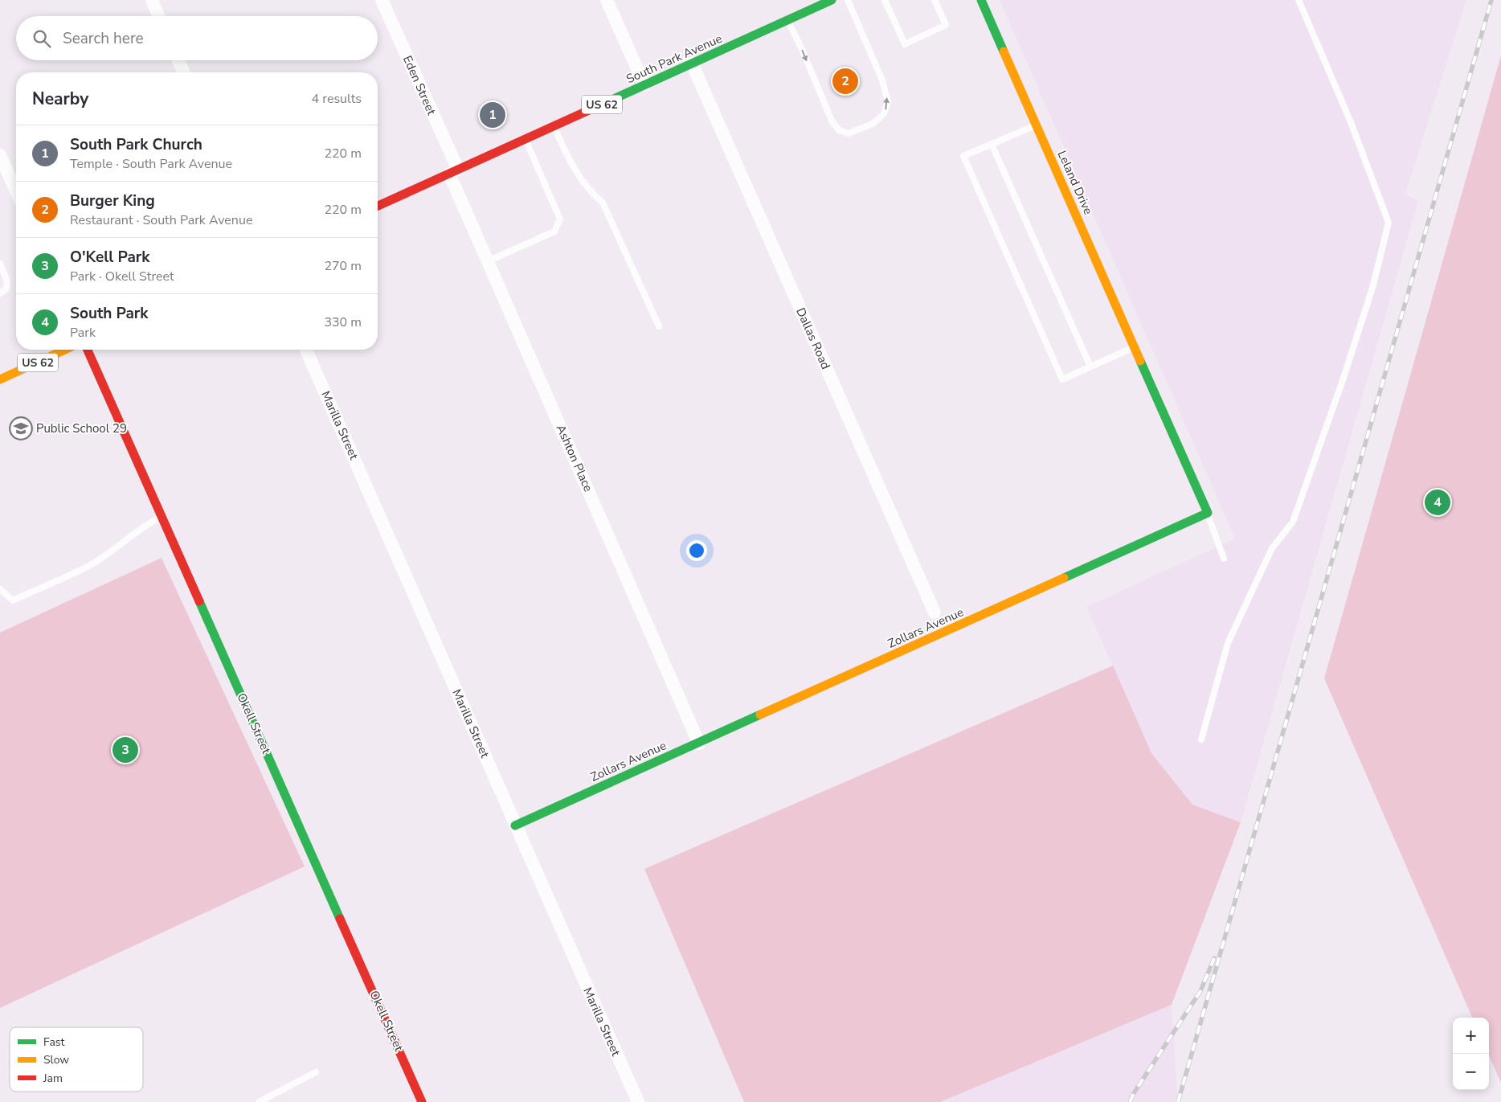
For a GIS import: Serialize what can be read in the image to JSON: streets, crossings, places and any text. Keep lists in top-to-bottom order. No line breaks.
{"streets":{"street":["South Park Avenue","Eden Street","US 62","Leland Drive","Dallas Road","Marilla Street","Ashton Place","Zollars Avenue","Okell Street"]},"crossings":[["South Park Avenue","Eden Street"],["South Park Avenue","Dallas Road"],["South Park Avenue","Ashton Place"],["Eden Street","Ashton Place"],["Leland Drive","Zollars Avenue"],["Marilla Street","Zollars Avenue"],["Ashton Place","Zollars Avenue"]],"places":{"school or university":["Public School 29"]},"legend":["Fast","Slow","Jam"],"page":{"search":"Search here","pins":["2","1","4","3"],"heading":["Nearby","4 results"],"list":[{"mark":"1","name":"South Park Church","note":"Temple · South Park Avenue","value":"220 m"},{"mark":"2","name":"Burger King","note":"Restaurant · South Park Avenue","value":"220 m"},{"mark":"3","name":"O'Kell Park","note":"Park · Okell Street","value":"270 m"},{"mark":"4","name":"South Park","note":"Park","value":"330 m"}],"map_buttons":["+","−"]}}
